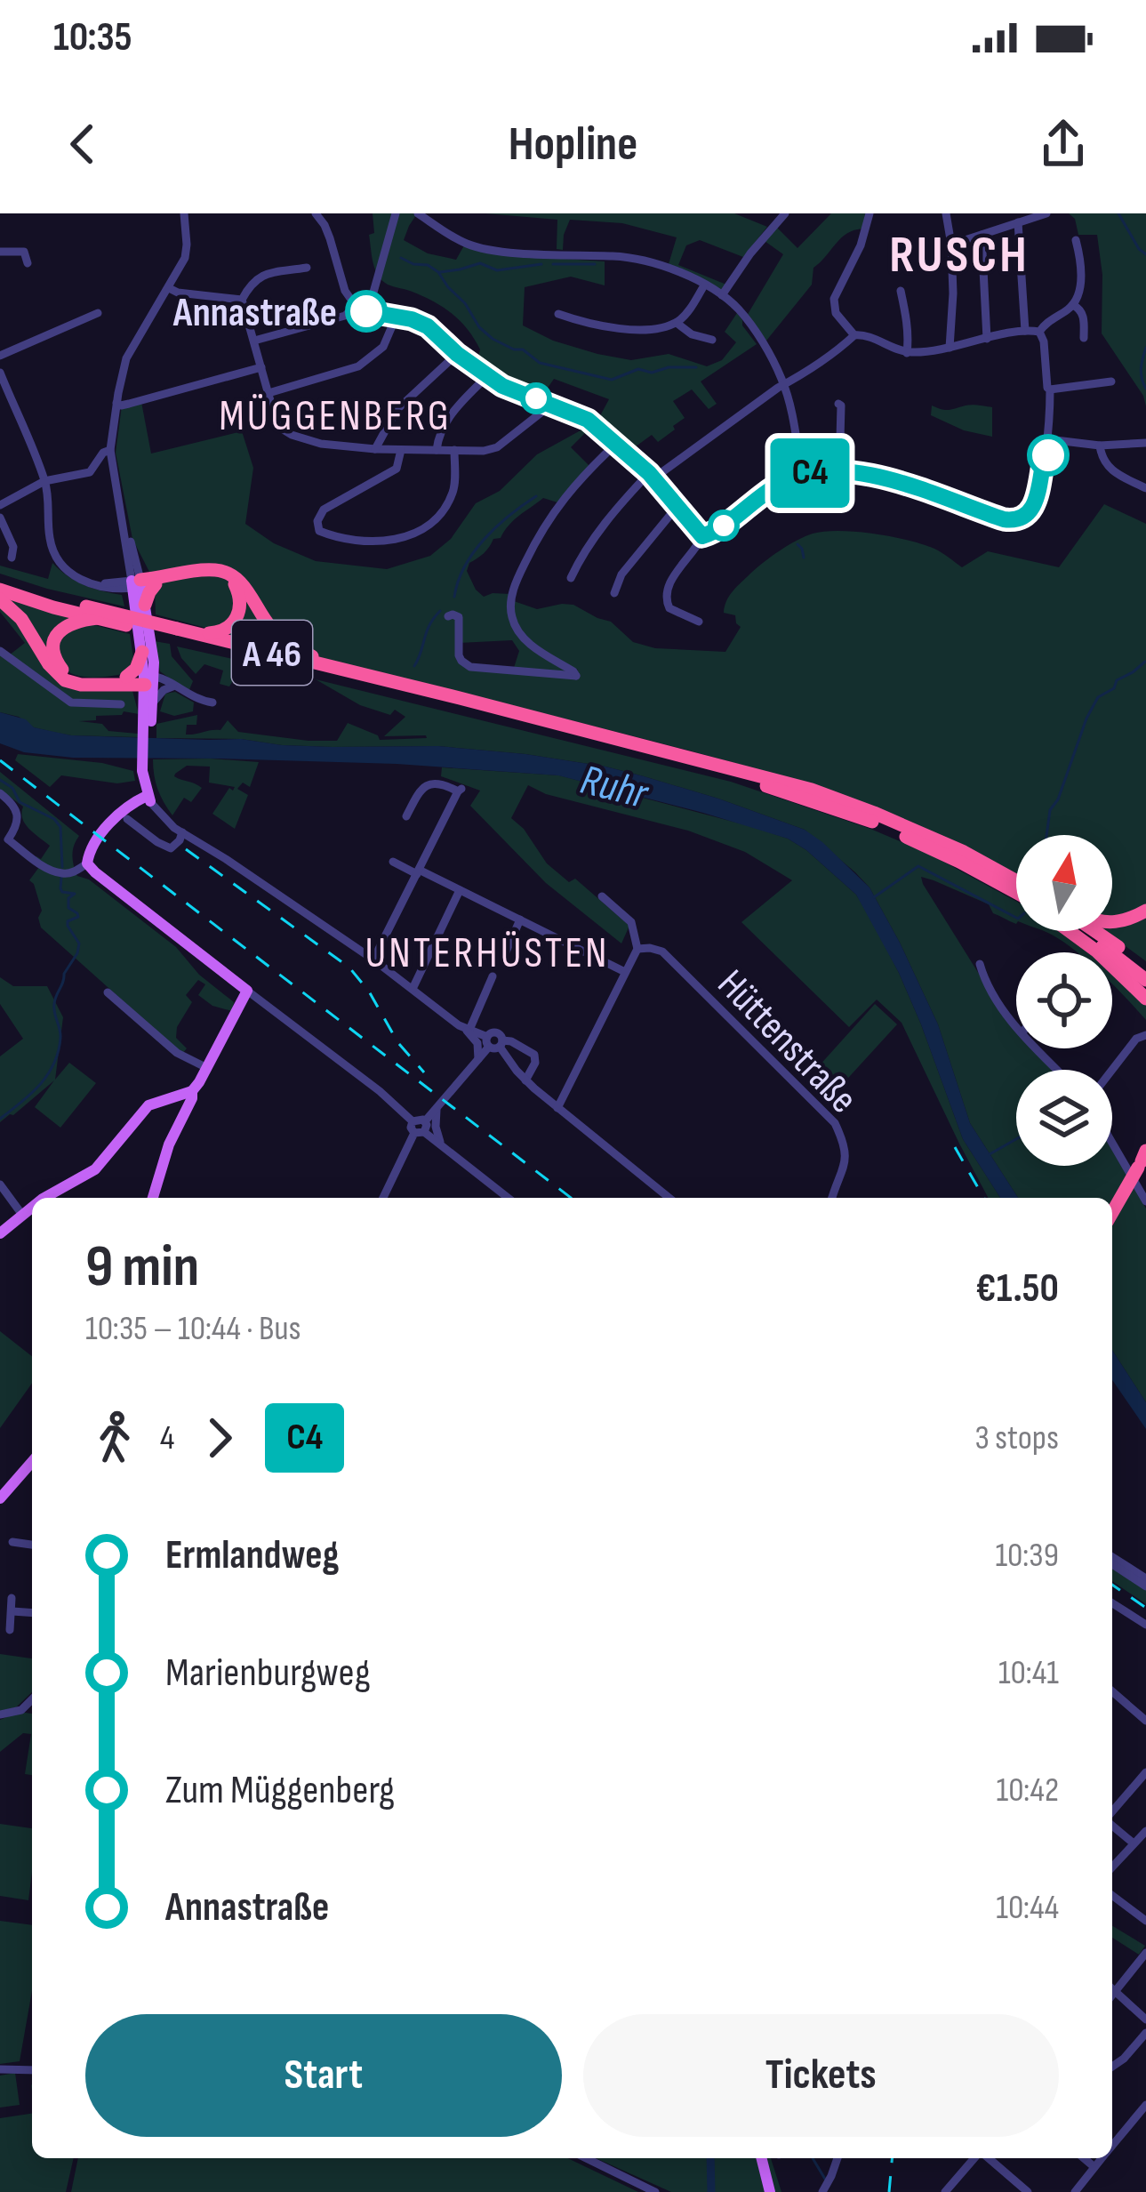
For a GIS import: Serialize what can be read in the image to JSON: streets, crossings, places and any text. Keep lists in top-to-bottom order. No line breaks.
{"streets":{"highway":["A 46"],"street":["Hüttenstraße"]},"districts":["RUSCH","MÜGGENBERG","UNTERHÜSTEN"],"water":["Ruhr"],"places":["Annastraße"],"lines":["bus line C4"],"north":"top","page":{"status":"10:35","header":"Hopline","on_map":"C4","heading":["9 min","10:35 – 10:44 · Bus","€1.50"],"legs":["4","C4","3 stops"],"list":[{"name":"Ermlandweg","value":"10:39"},{"name":"Marienburgweg","value":"10:41"},{"name":"Zum Müggenberg","value":"10:42"},{"name":"Annastraße","value":"10:44"}],"buttons":["Start","Tickets"]}}
